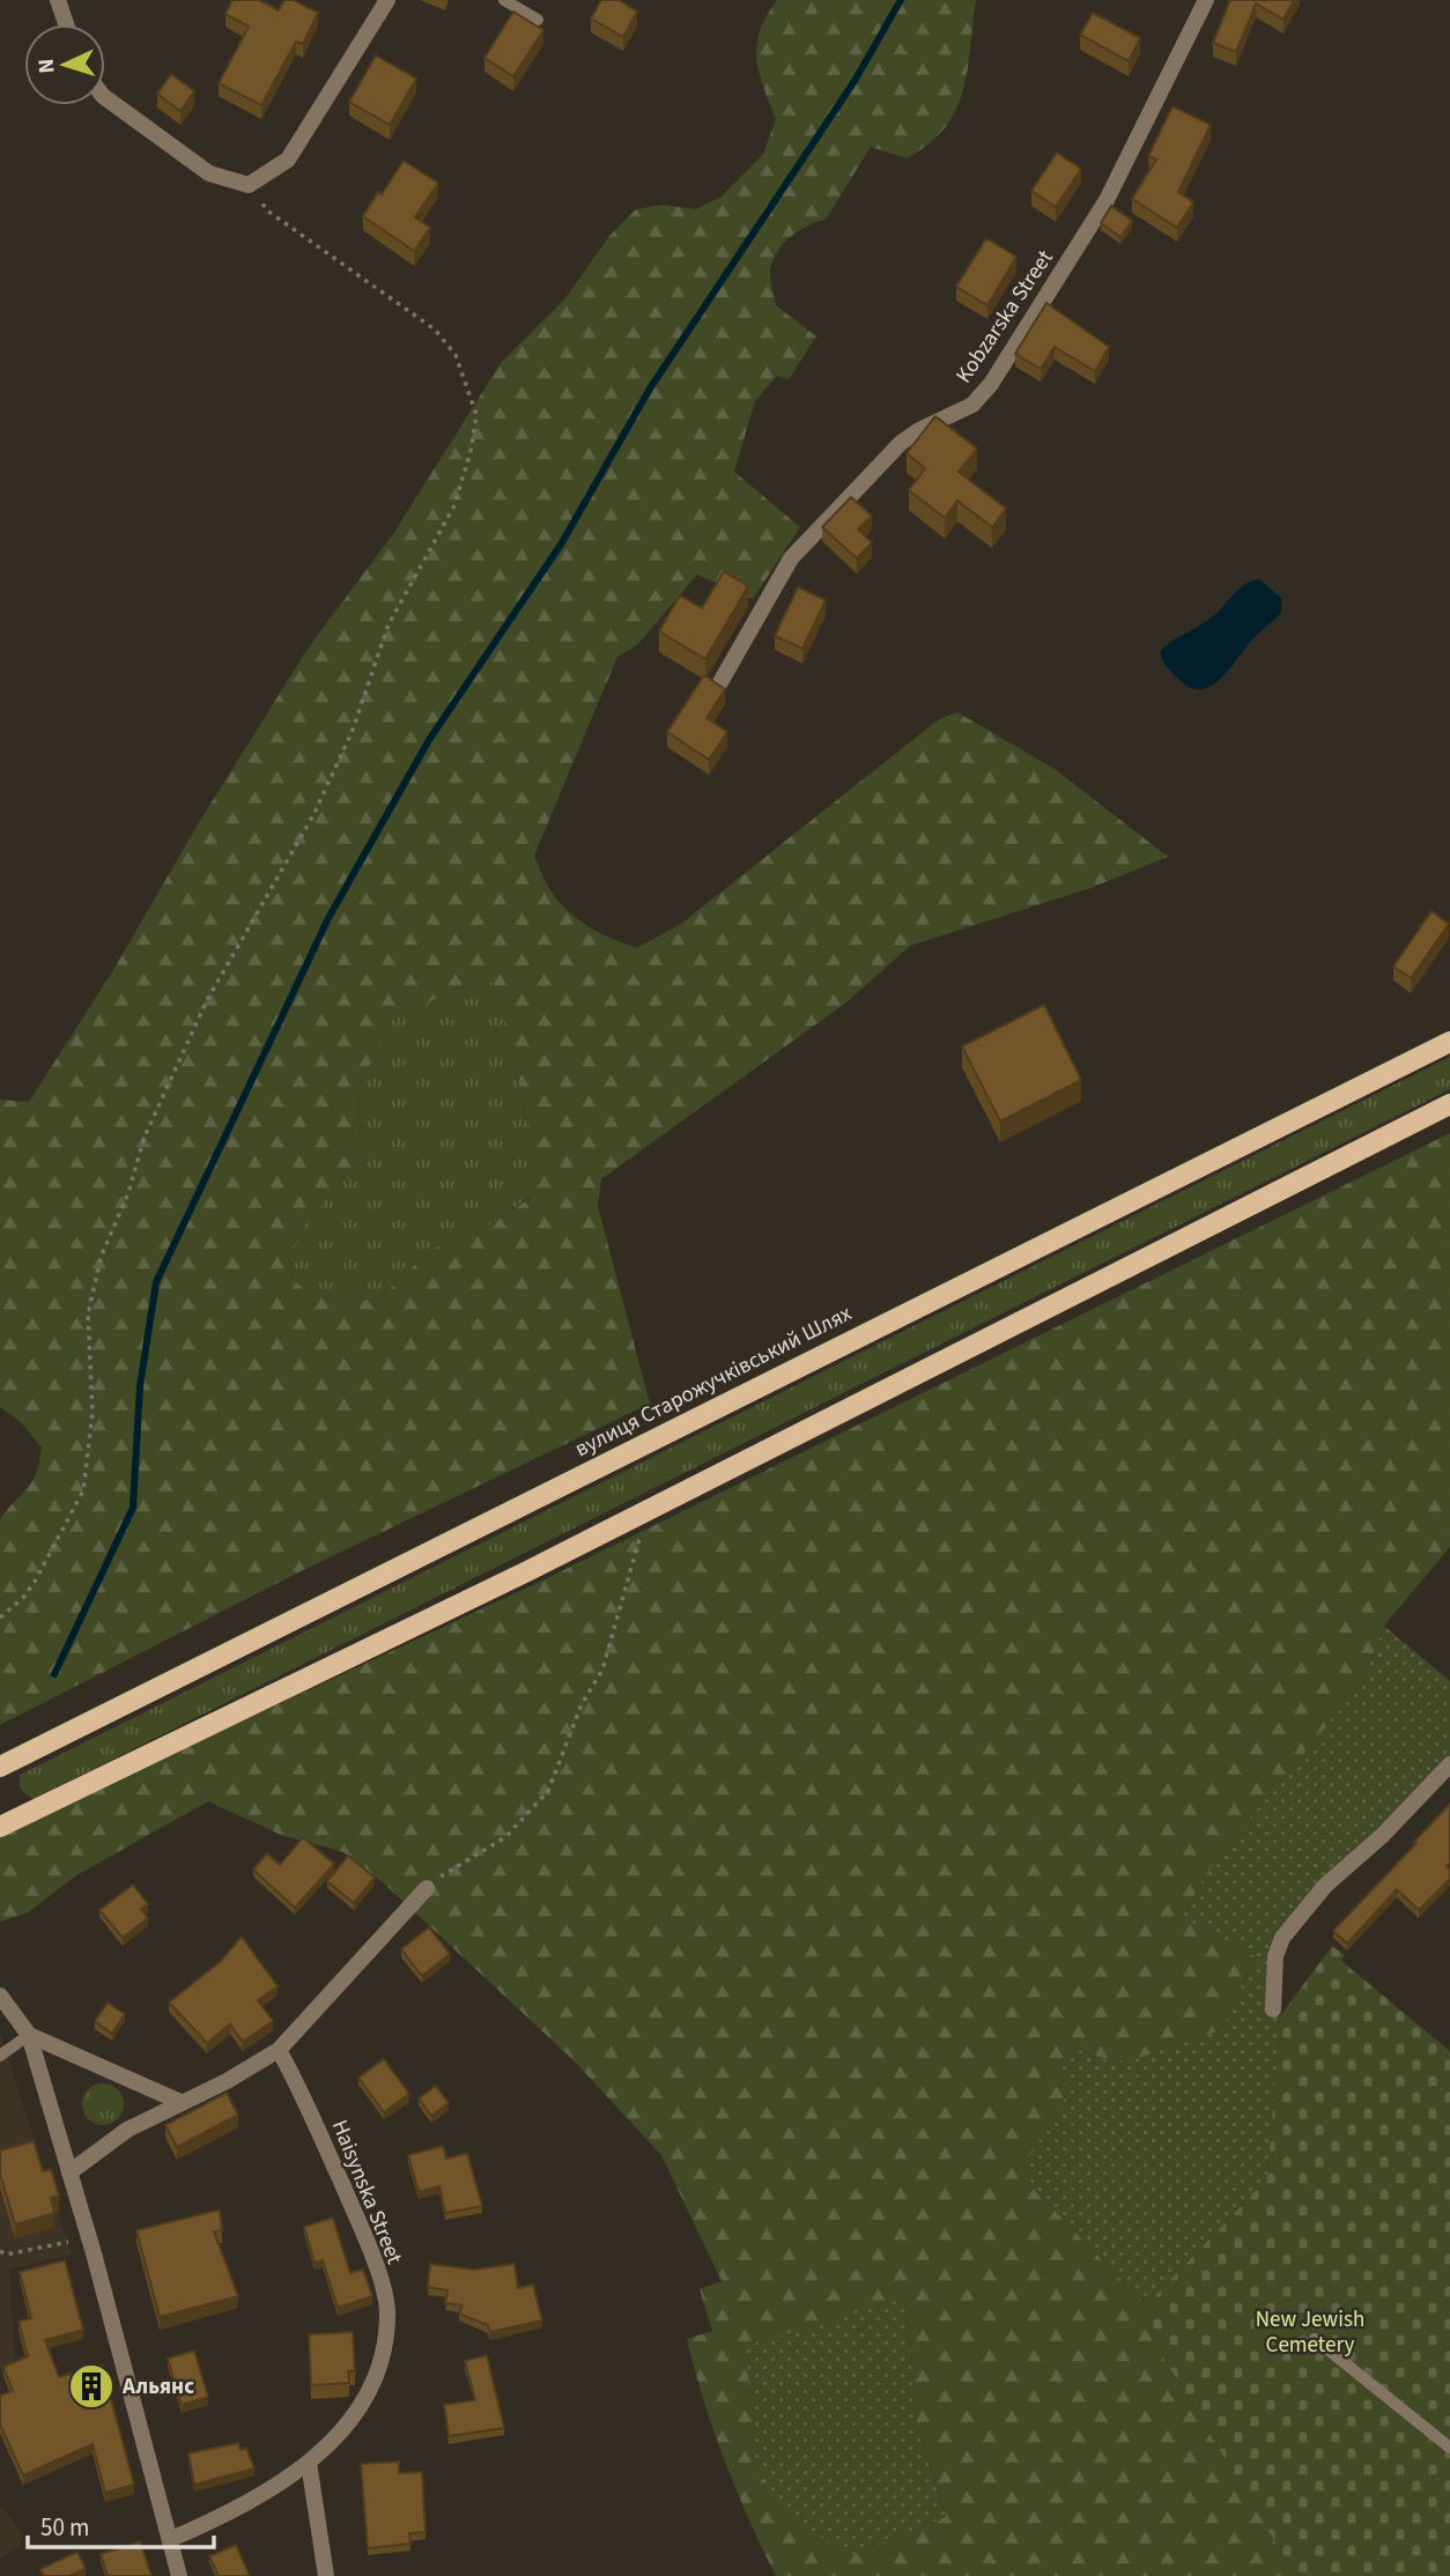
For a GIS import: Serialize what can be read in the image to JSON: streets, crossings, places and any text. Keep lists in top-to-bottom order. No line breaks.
{"streets":{"main road":["вулиця Старожучківський Шлях"],"street":["Kobzarska Street","Haisynska Street"]},"parks":["New Jewish Cemetery"],"places":{"building":["Альянс"]},"scale_bar":"50 m","north":"left"}
